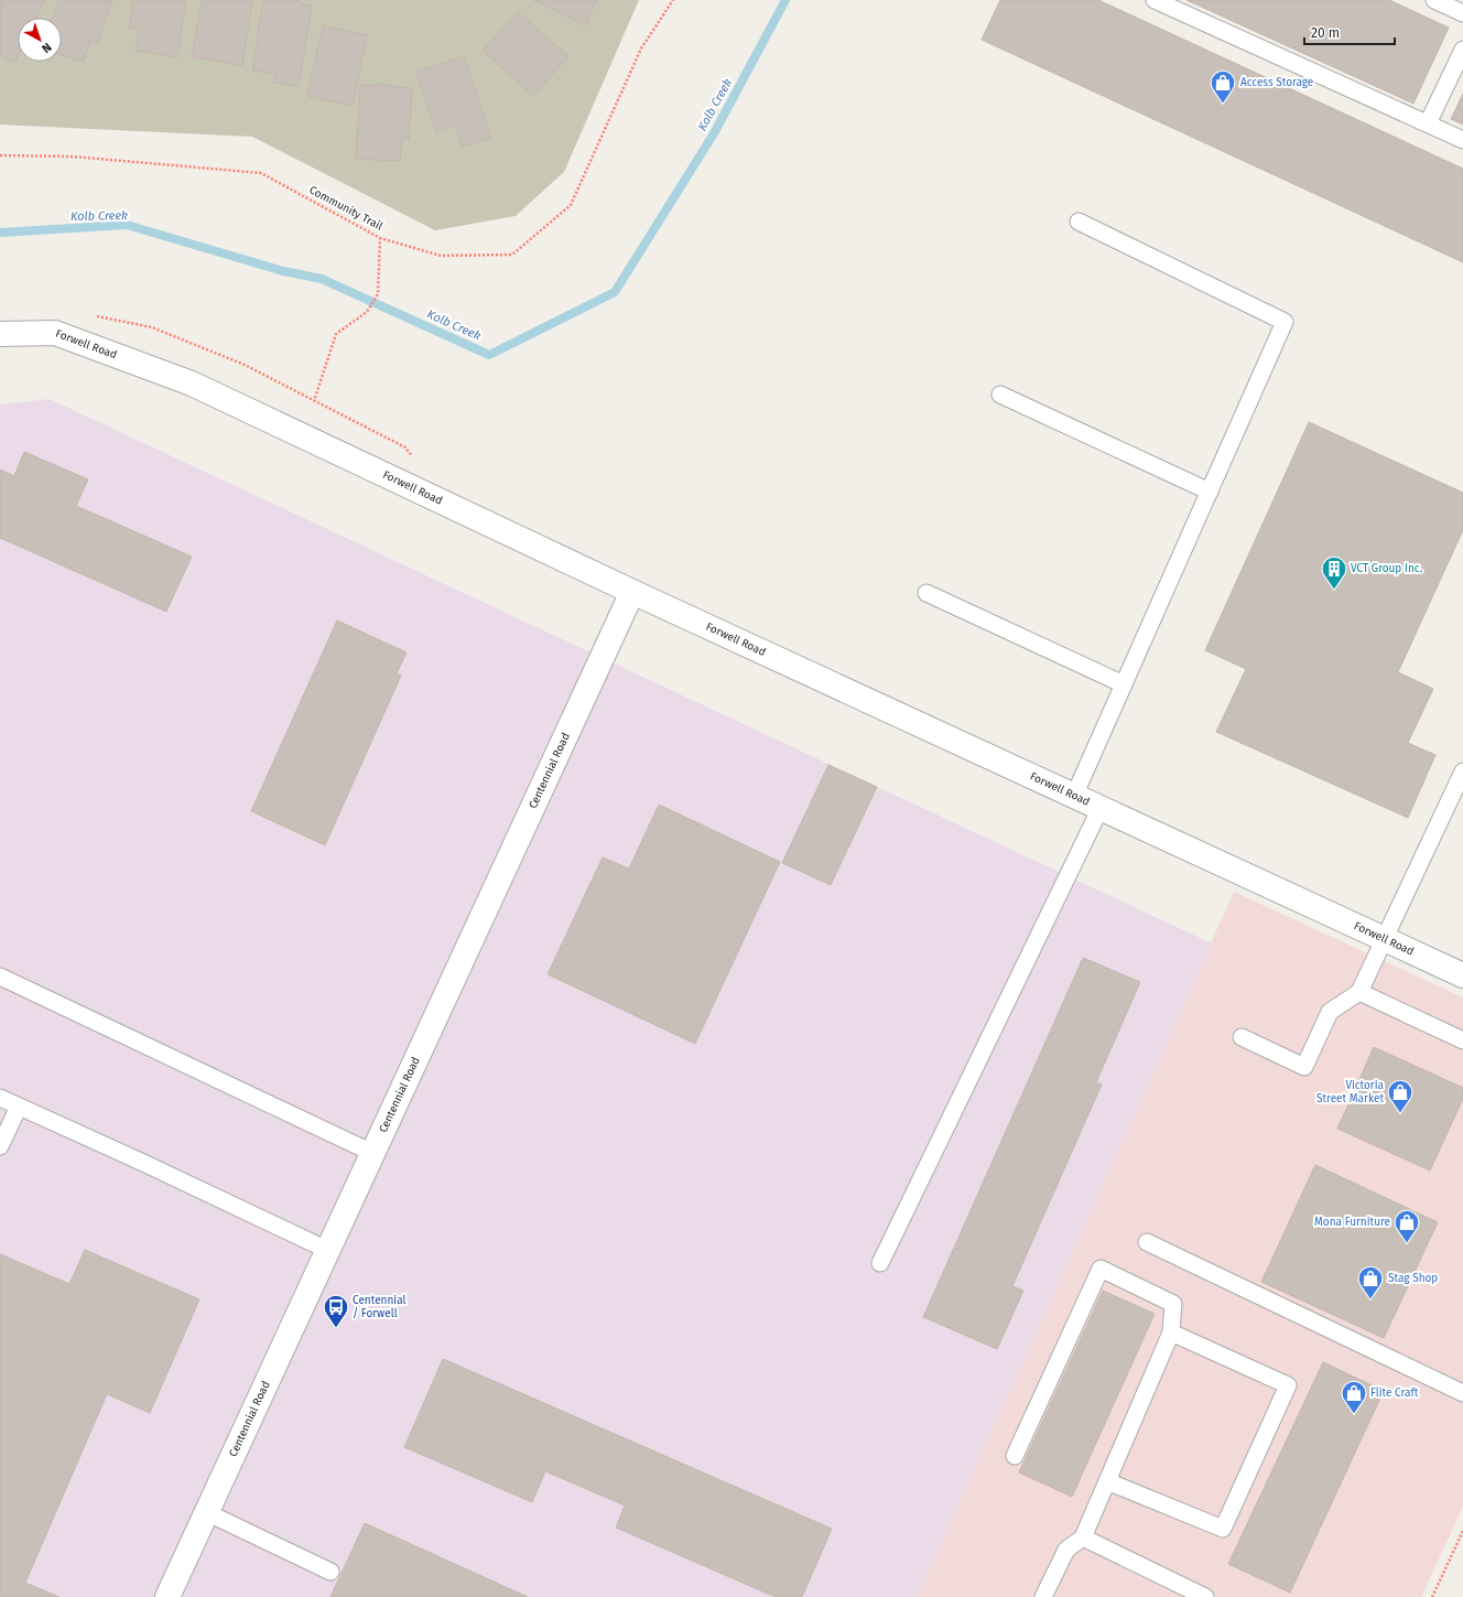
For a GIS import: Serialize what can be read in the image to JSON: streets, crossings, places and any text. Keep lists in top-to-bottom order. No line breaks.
{"streets":{"street":["Forwell Road","Centennial Road"],"path":["Community Trail"]},"crossings":[["Forwell Road","Centennial Road"]],"water":["Kolb Creek"],"places":{"shop":["Access Storage","Victoria Street Market","Mona Furniture","Stag Shop","Flite Craft"],"building":["VCT Group Inc."],"bus stop":["Centennial / Forwell"]},"scale_bar":"20 m","north":"bottom right"}
